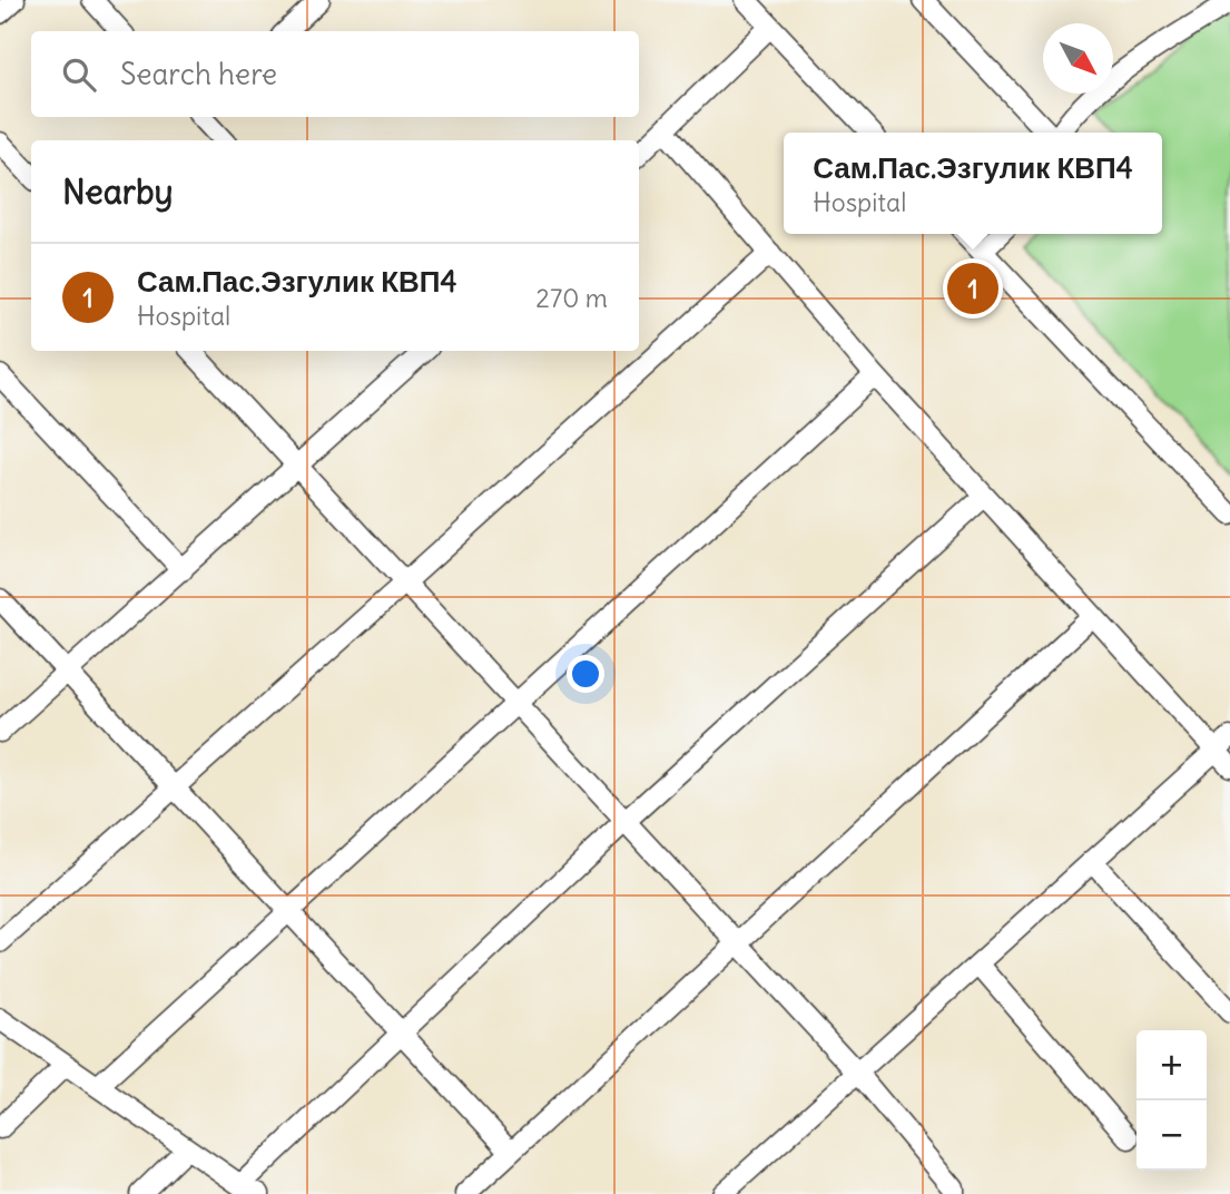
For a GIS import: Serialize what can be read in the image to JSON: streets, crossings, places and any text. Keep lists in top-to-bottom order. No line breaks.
{"north":"bottom right","page":{"search":"Search here","popup":["Сам.Пас.Эзгулик КВП4","Hospital"],"heading":"Nearby","list":[{"mark":"1","name":"Сам.Пас.Эзгулик КВП4","note":"Hospital","value":"270 m"}],"pins":"1","map_buttons":["+","−"]}}
